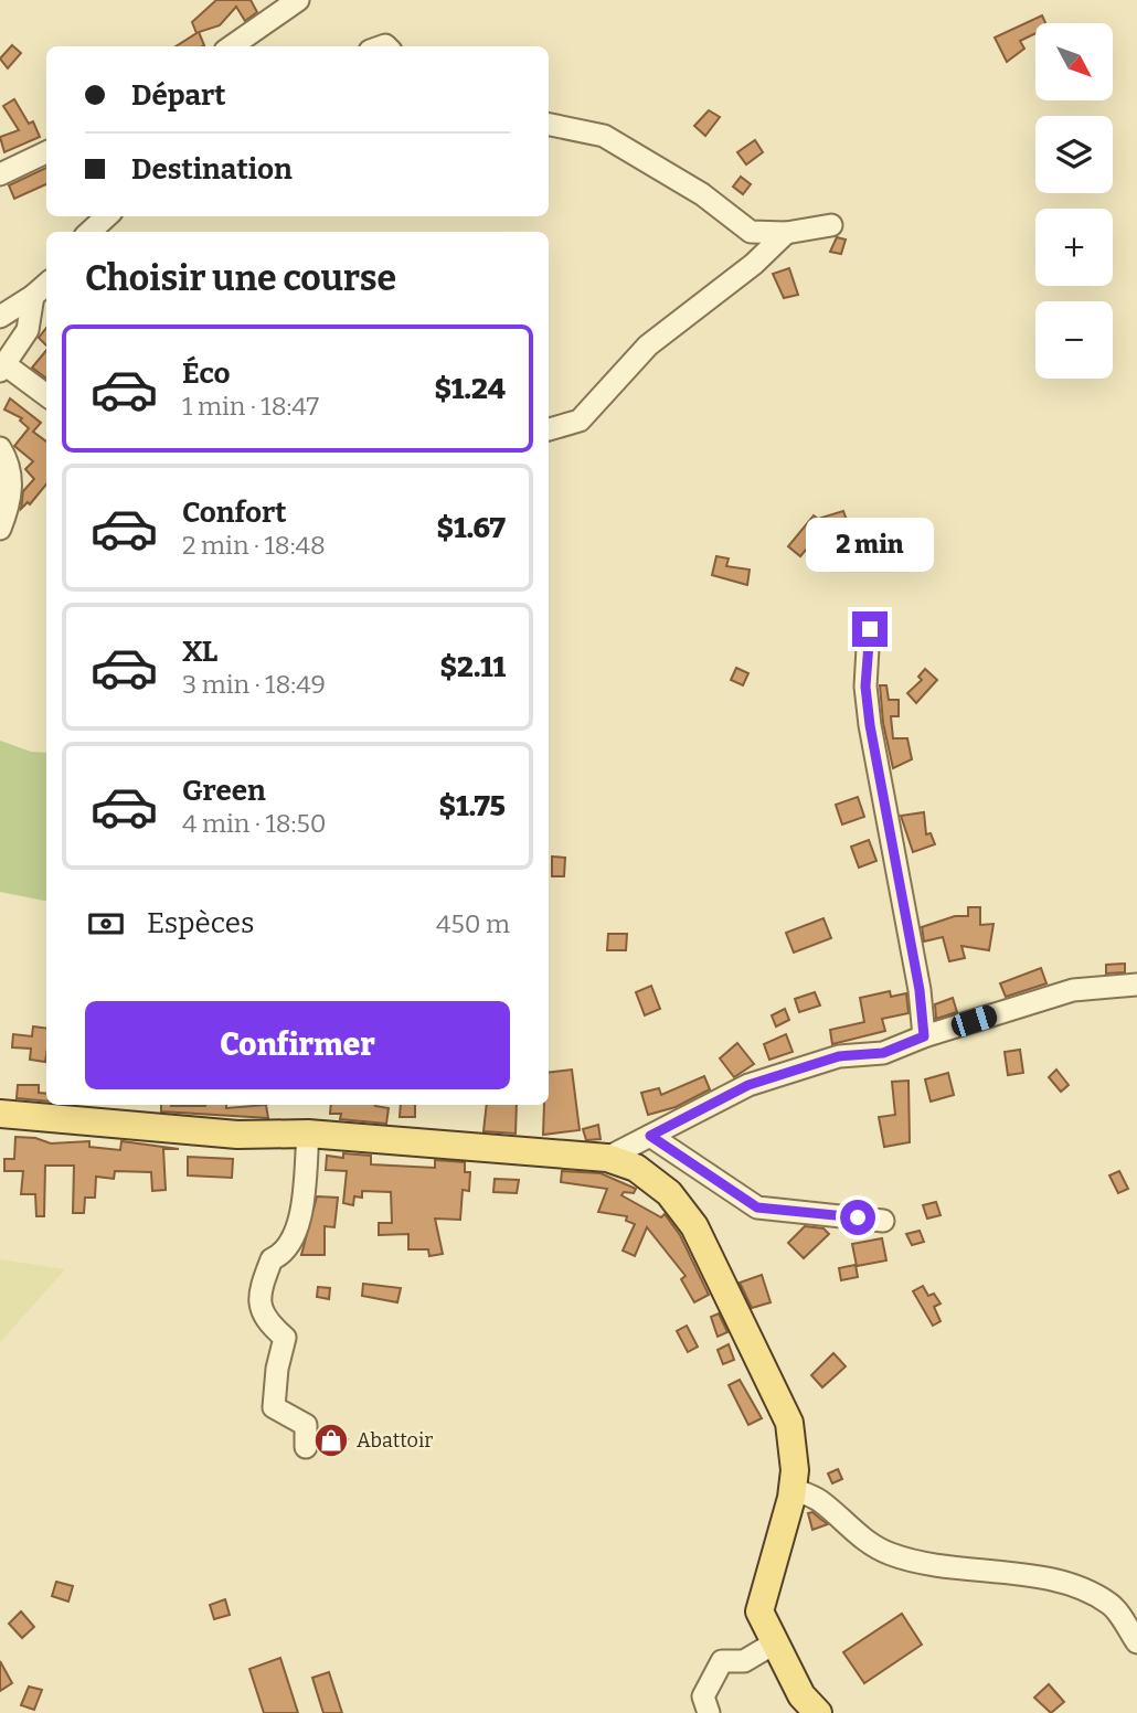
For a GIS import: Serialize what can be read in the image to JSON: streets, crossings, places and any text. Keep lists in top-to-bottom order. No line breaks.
{"places":{"shop":["Abattoir"]},"north":"bottom right","page":{"map_buttons":["+","−"],"banner":["Départ","Destination"],"heading":"Choisir une course","list":[{"name":"Éco","note":"1 min · 18:47","value":"$1.24"},{"name":"Confort","note":"2 min · 18:48","value":"$1.67"},{"name":"XL","note":"3 min · 18:49","value":"$2.11"},{"name":"Green","note":"4 min · 18:50","value":"$1.75"}],"bubble":"2 min","pay":["Espèces","450 m"],"buttons":"Confirmer"}}
